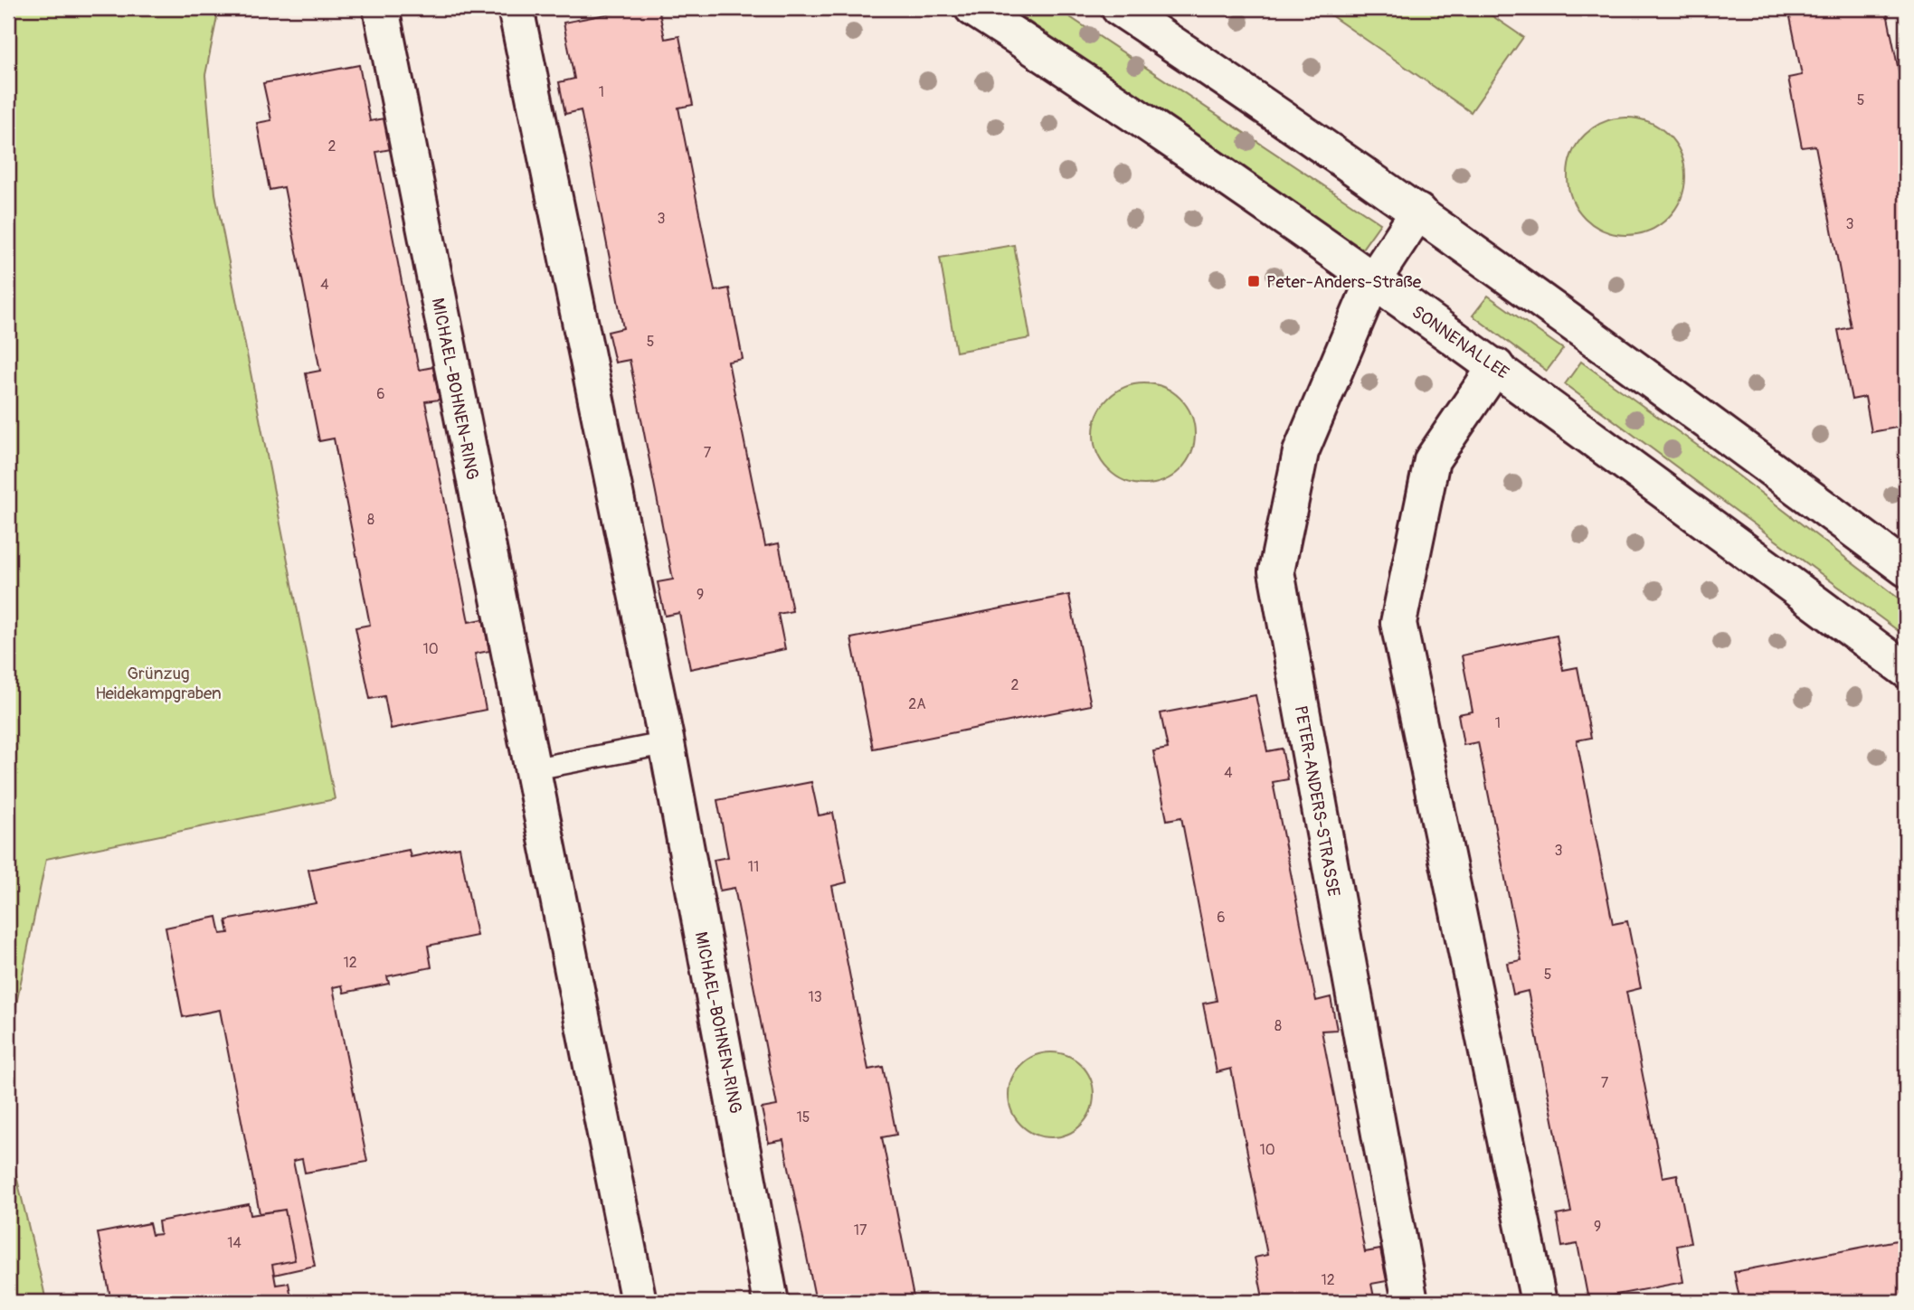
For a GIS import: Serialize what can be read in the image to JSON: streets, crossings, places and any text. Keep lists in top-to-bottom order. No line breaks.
{"streets":{"street":["SONNENALLEE","MICHAEL-BOHNEN-RING","PETER-ANDERS-STRASSE"]},"crossings":[["SONNENALLEE","PETER-ANDERS-STRASSE"]],"parks":["Grünzug Heidekampgraben"],"places":{"transit":["Peter-Anders-Straße"]},"house_numbers":["1","5","2","3","3","4","5","6","7","8","9","10","2","2A","1","4","3","11","6","12","5","13","8","7","15","10","9","17","14","12"]}
